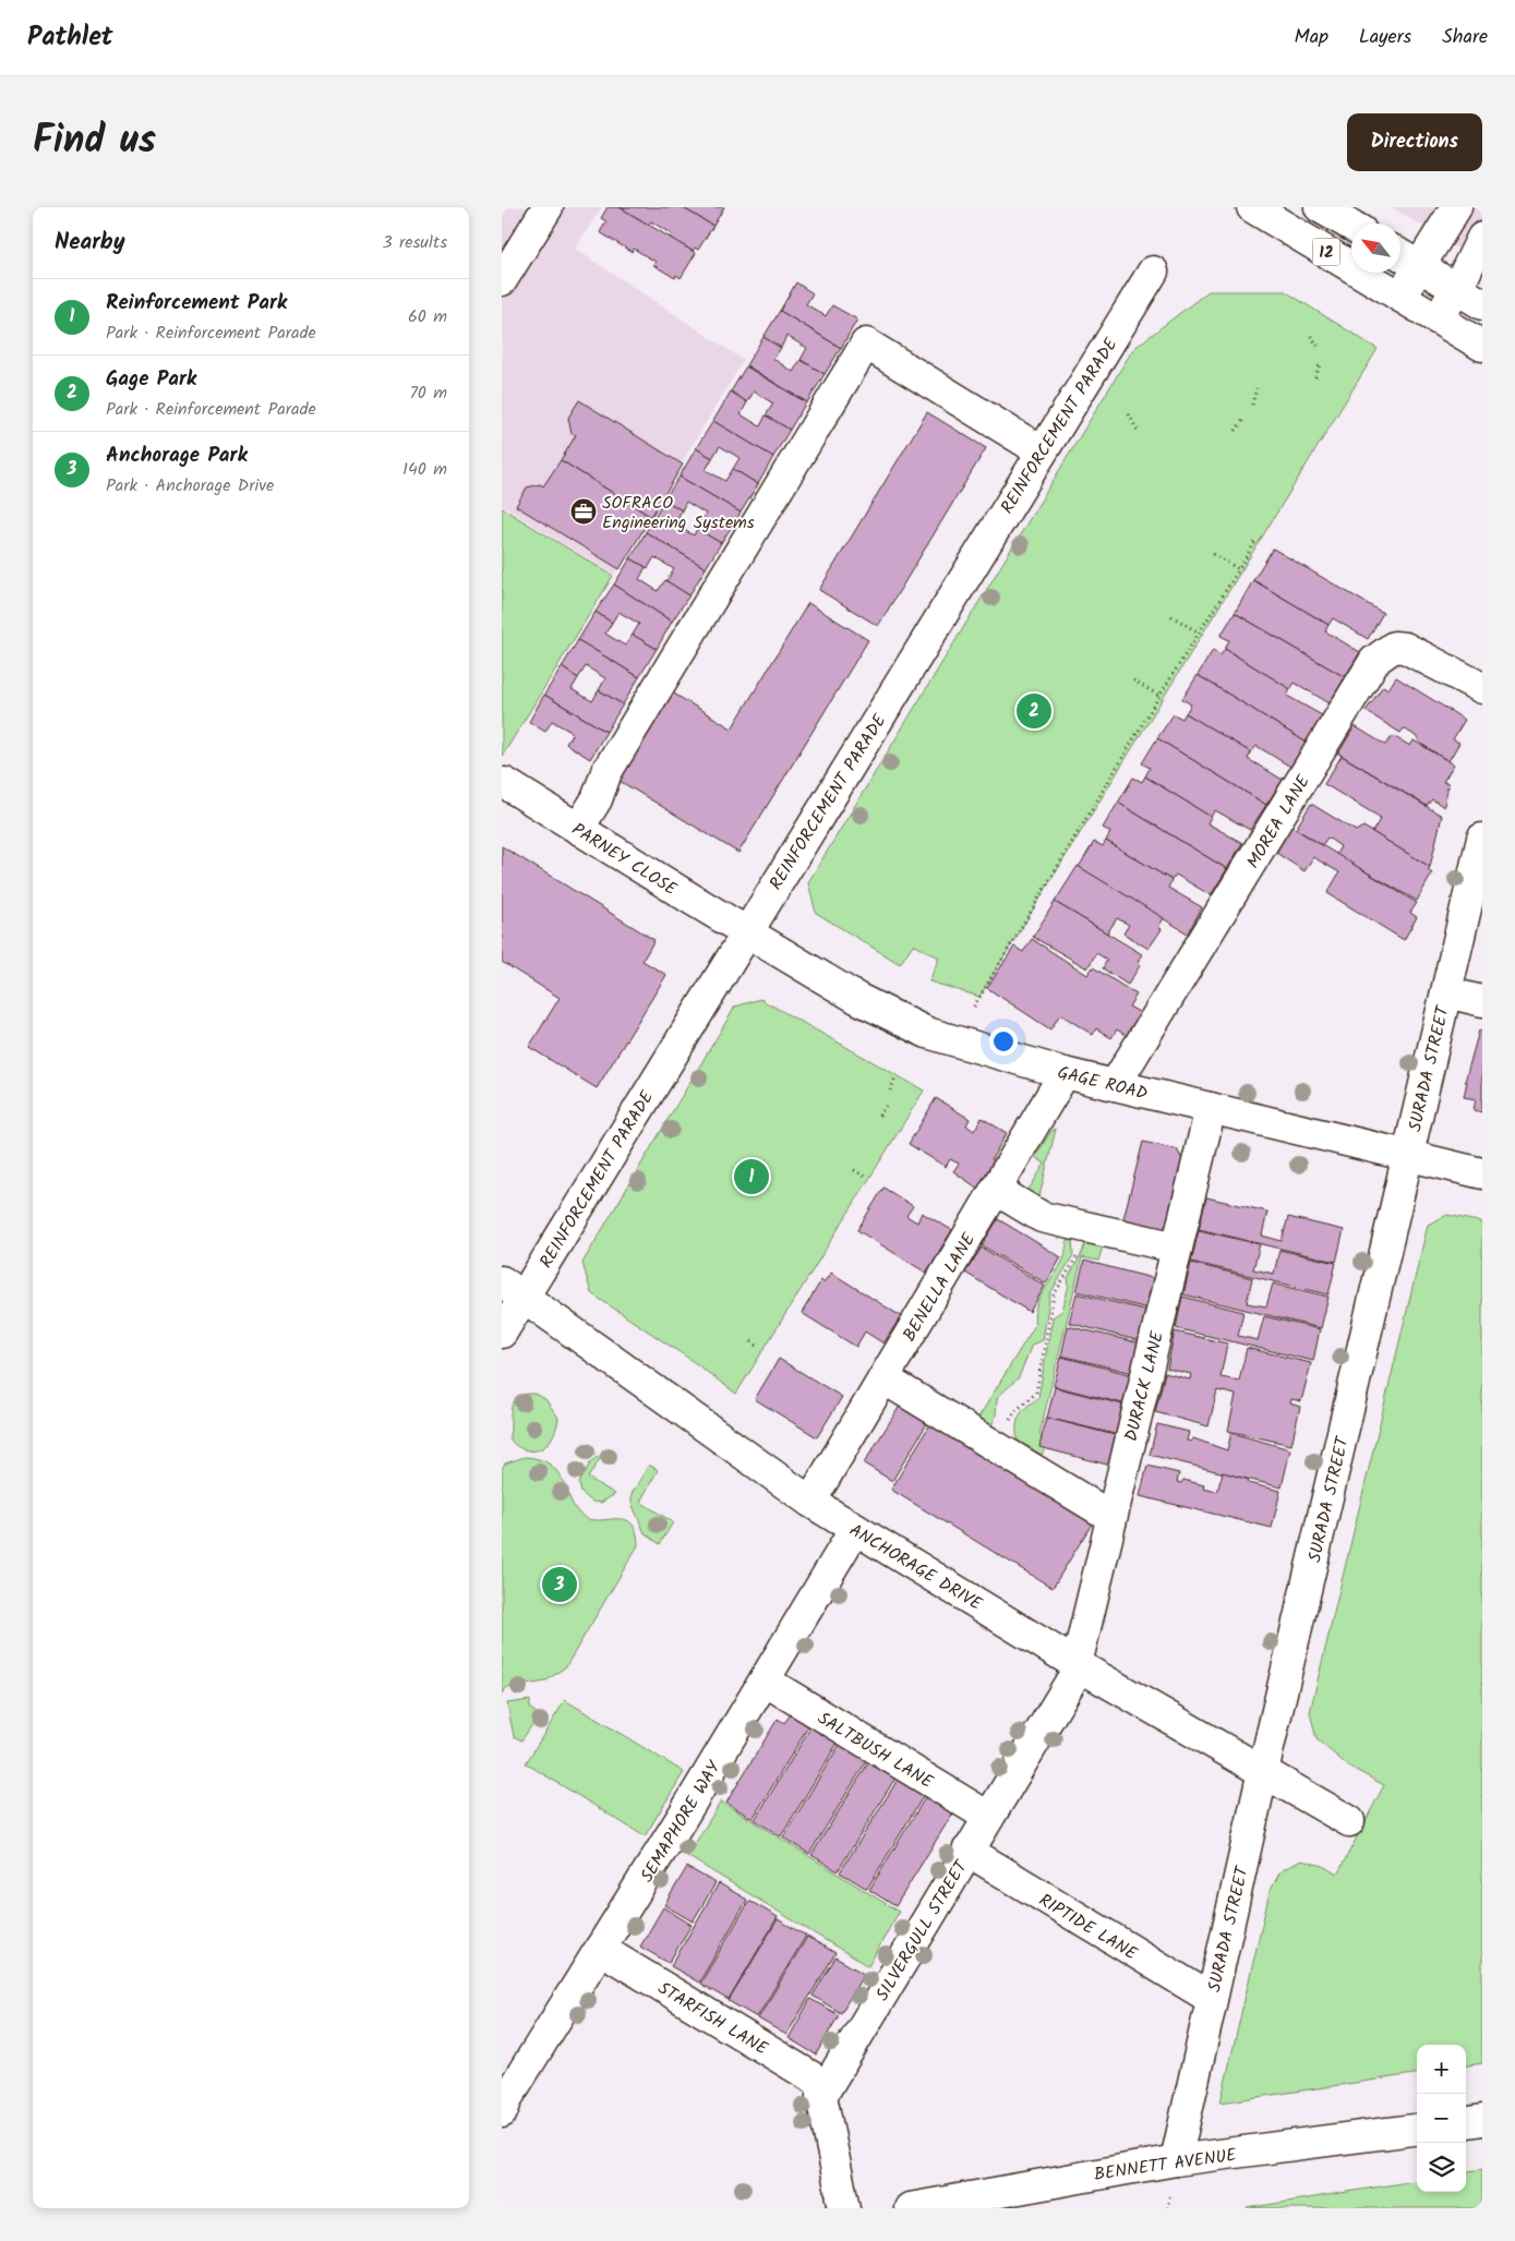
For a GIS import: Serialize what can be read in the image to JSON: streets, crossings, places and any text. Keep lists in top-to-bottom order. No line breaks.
{"streets":{"street":["12","REINFORCEMENT PARADE","MOREA LANE","PARNEY CLOSE","SURADA STREET","GAGE ROAD","BENELLA LANE","DURACK LANE","ANCHORAGE DRIVE","SALTBUSH LANE","SEMAPHORE WAY","RIPTIDE LANE","SILVERGULL STREET","STARFISH LANE","BENNETT AVENUE"]},"crossings":[["REINFORCEMENT PARADE","PARNEY CLOSE"],["REINFORCEMENT PARADE","GAGE ROAD"],["REINFORCEMENT PARADE","ANCHORAGE DRIVE"],["MOREA LANE","GAGE ROAD"],["PARNEY CLOSE","GAGE ROAD"],["SURADA STREET","GAGE ROAD"],["SURADA STREET","ANCHORAGE DRIVE"],["SURADA STREET","RIPTIDE LANE"],["SURADA STREET","BENNETT AVENUE"],["GAGE ROAD","BENELLA LANE"],["GAGE ROAD","DURACK LANE"],["BENELLA LANE","ANCHORAGE DRIVE"],["DURACK LANE","ANCHORAGE DRIVE"],["DURACK LANE","SILVERGULL STREET"],["ANCHORAGE DRIVE","SEMAPHORE WAY"],["ANCHORAGE DRIVE","SILVERGULL STREET"],["SALTBUSH LANE","SEMAPHORE WAY"],["SALTBUSH LANE","SILVERGULL STREET"],["SEMAPHORE WAY","STARFISH LANE"],["RIPTIDE LANE","SILVERGULL STREET"],["SILVERGULL STREET","STARFISH LANE"]],"places":{"office":["SOFRACO Engineering Systems"]},"north":"top left","page":{"header":"Pathlet","nav":["Map","Layers","Share"],"title":"Find us","buttons":"Directions","heading":["Nearby","3 results"],"list":[{"mark":"1","name":"Reinforcement Park","note":"Park · Reinforcement Parade","value":"60 m"},{"mark":"2","name":"Gage Park","note":"Park · Reinforcement Parade","value":"70 m"},{"mark":"3","name":"Anchorage Park","note":"Park · Anchorage Drive","value":"140 m"}],"pins":["2","1","3"],"map_buttons":["+","−"]}}
